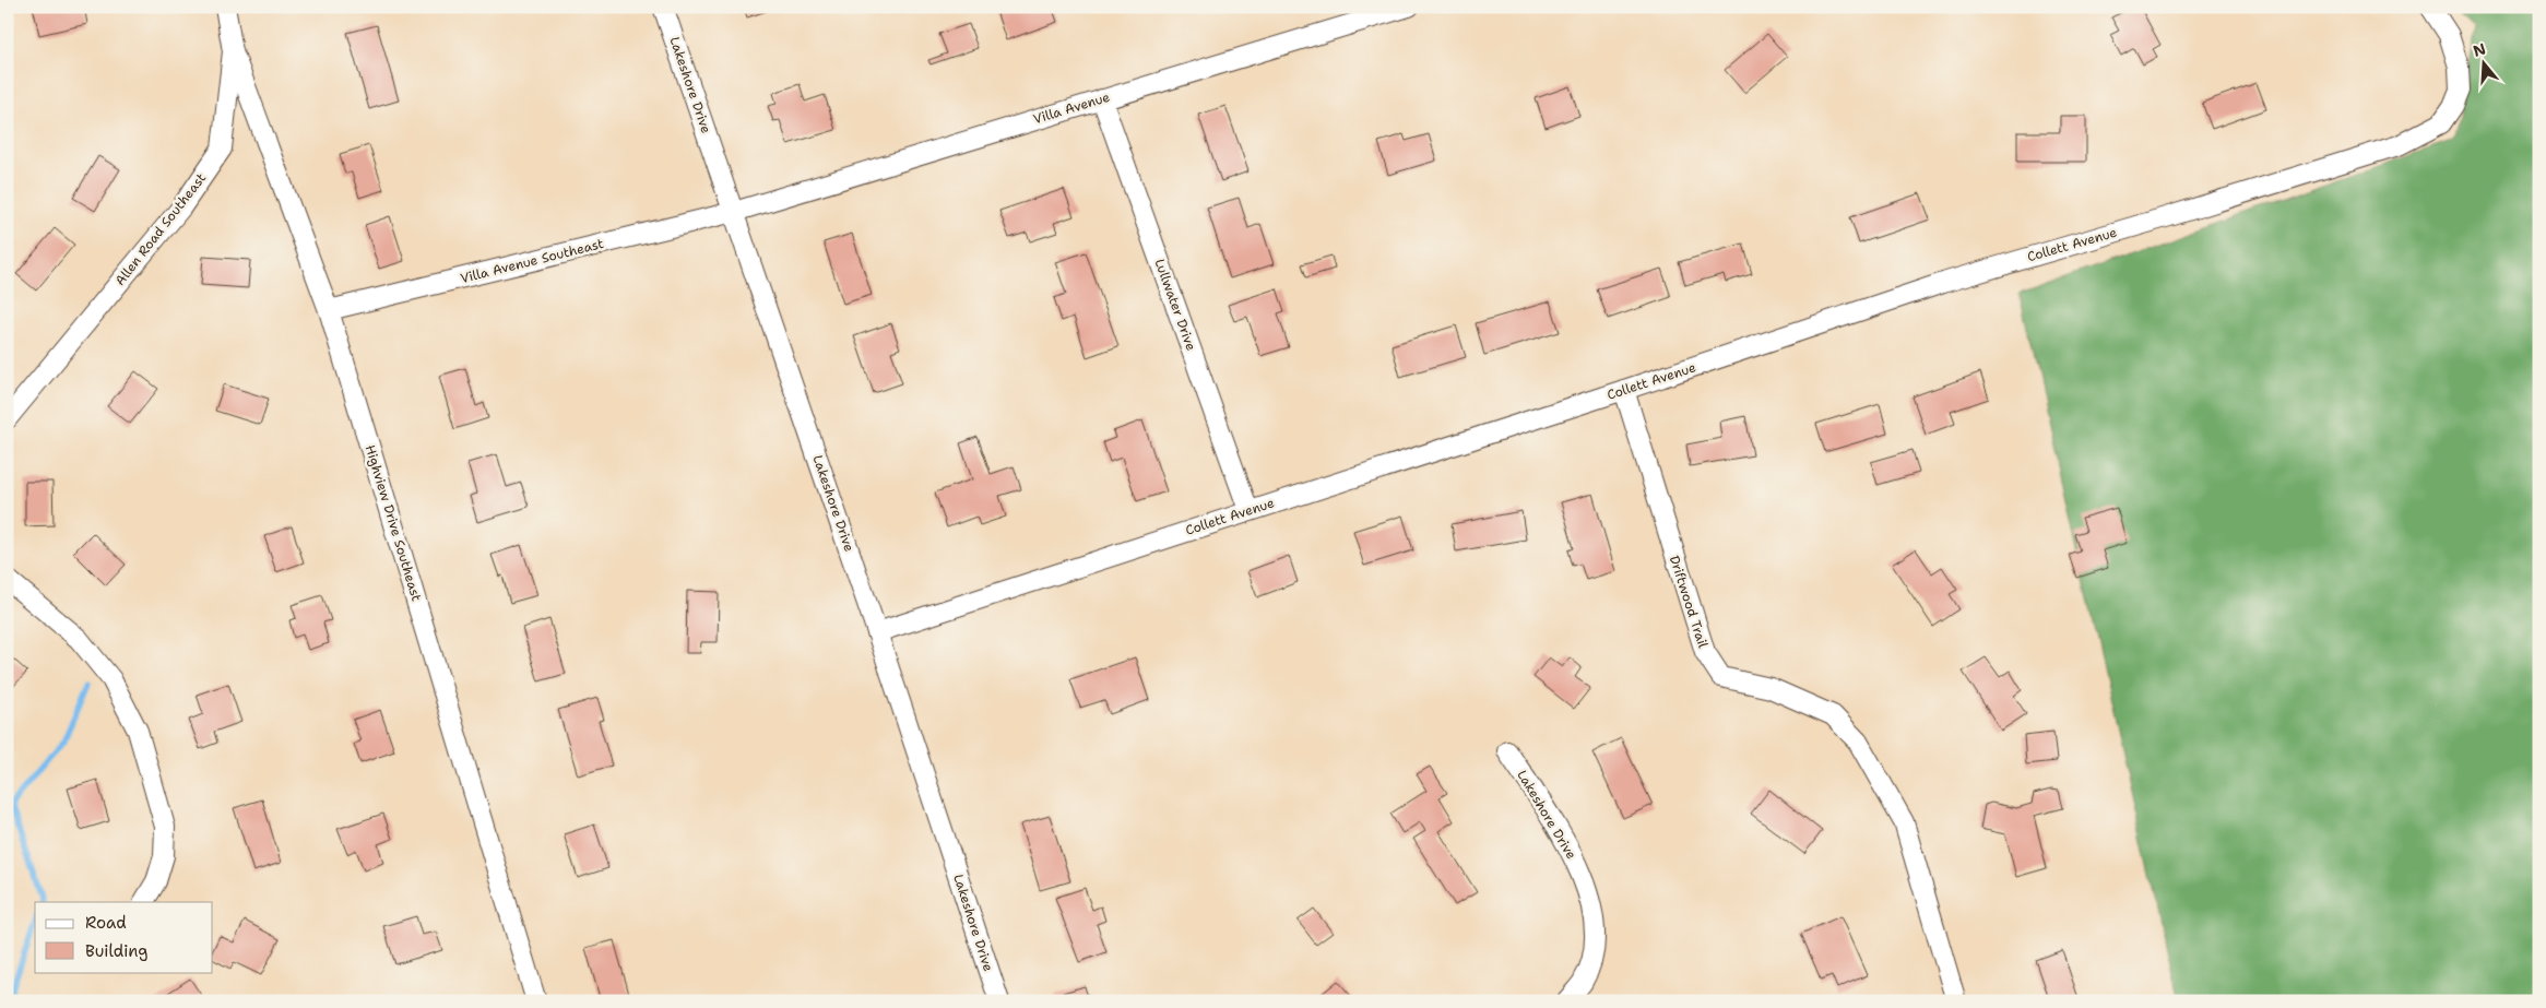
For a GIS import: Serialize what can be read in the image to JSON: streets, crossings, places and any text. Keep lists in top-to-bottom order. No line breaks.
{"streets":{"street":["Lakeshore Drive","Villa Avenue","Allen Road Southeast","Collett Avenue","Villa Avenue Southeast","Lullwater Drive","Highview Drive Southeast","Driftwood Trail"]},"crossings":[["Lakeshore Drive","Villa Avenue"],["Lakeshore Drive","Collett Avenue"],["Lakeshore Drive","Villa Avenue Southeast"],["Villa Avenue","Villa Avenue Southeast"],["Villa Avenue","Lullwater Drive"],["Allen Road Southeast","Highview Drive Southeast"],["Collett Avenue","Lullwater Drive"],["Collett Avenue","Driftwood Trail"],["Villa Avenue Southeast","Highview Drive Southeast"]],"legend":["Road","Building"],"north":"top"}
